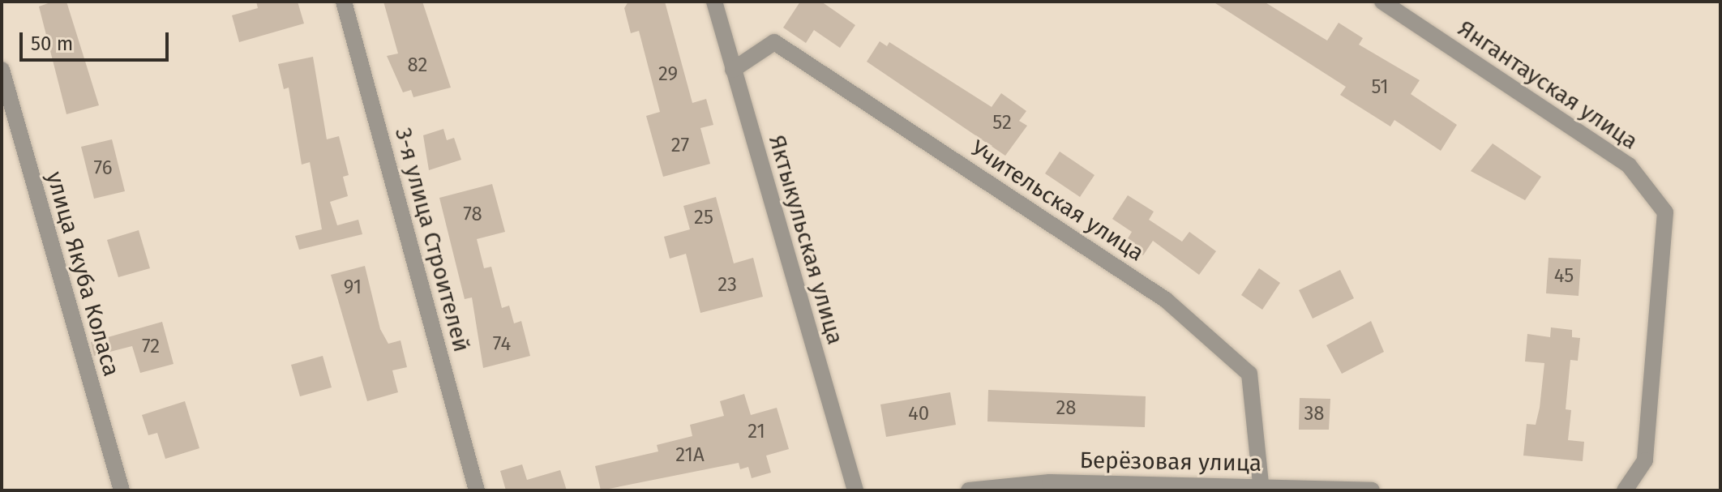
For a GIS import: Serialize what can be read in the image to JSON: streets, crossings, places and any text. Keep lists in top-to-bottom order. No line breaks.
{"streets":{"street":["Янгантауская улица","Учительская улица","3-я улица Строителей","Яктыкульская улица","улица Якуба Коласа","Берёзовая улица"]},"crossings":[["Учительская улица","Яктыкульская улица"],["Учительская улица","Берёзовая улица"]],"house_numbers":["82","29","51","52","27","76","78","25","45","23","91","74","72","28","40","38","21","21А"],"scale_bar":"50 m"}
